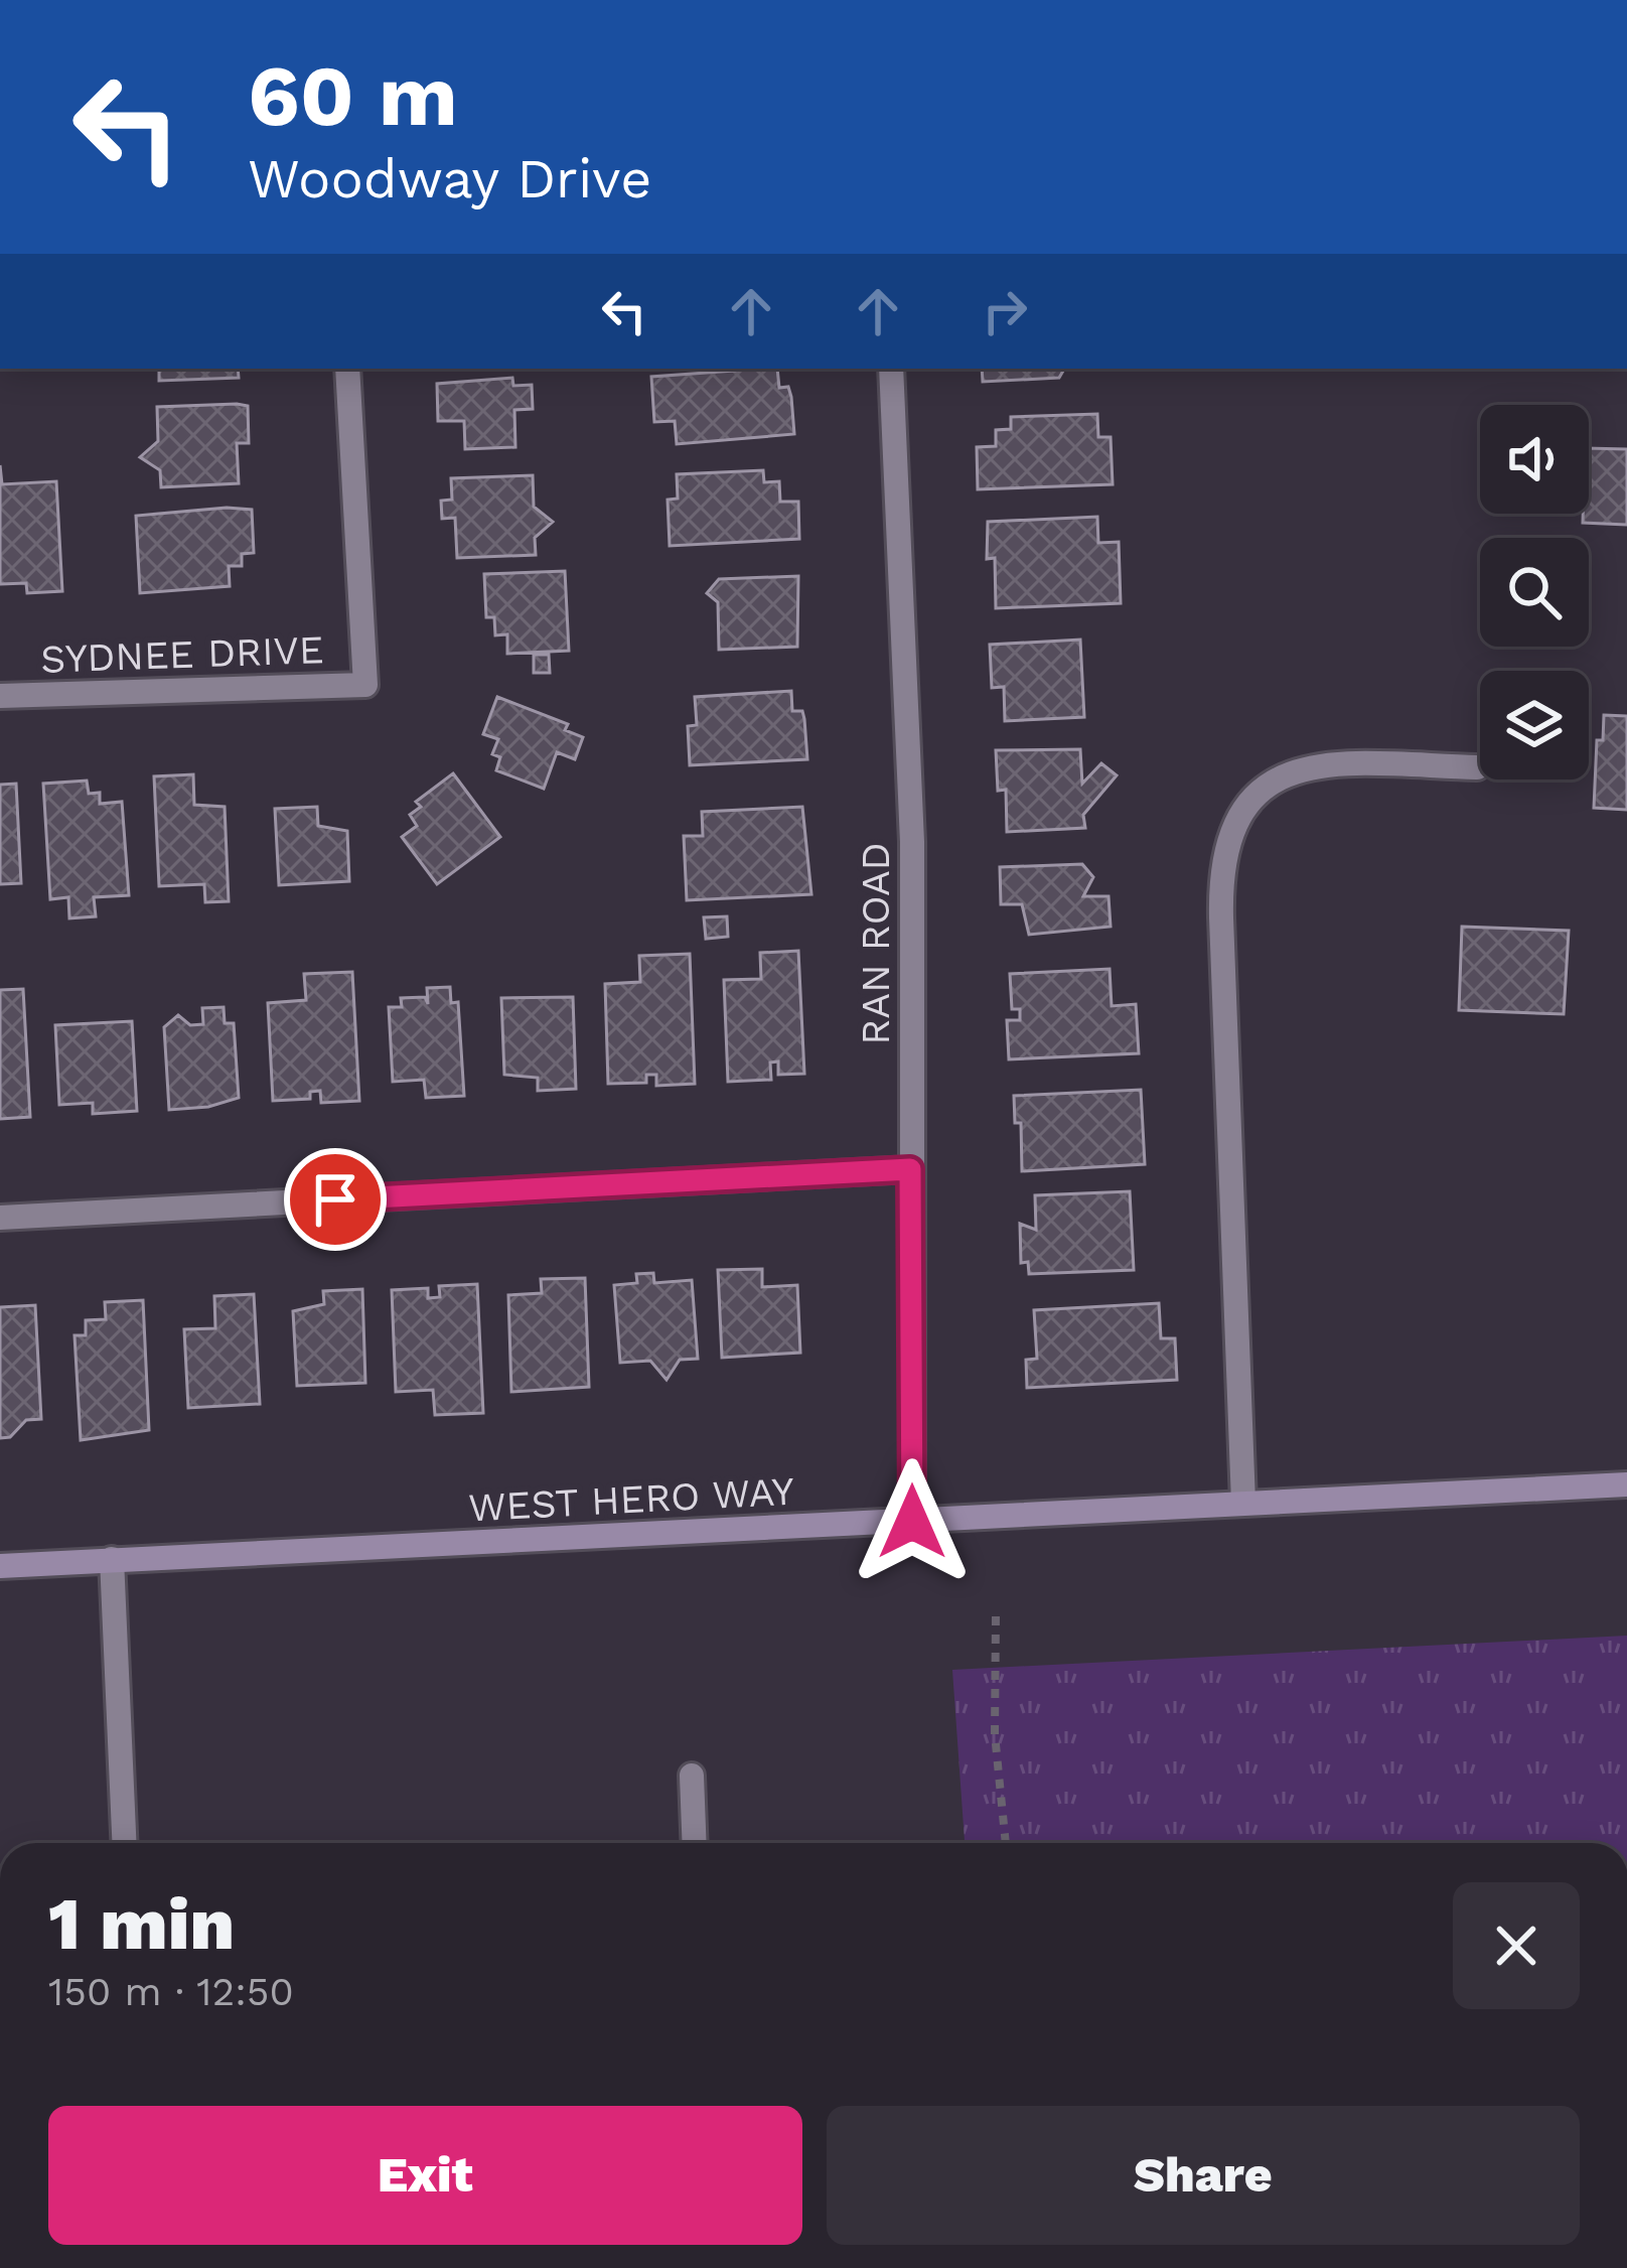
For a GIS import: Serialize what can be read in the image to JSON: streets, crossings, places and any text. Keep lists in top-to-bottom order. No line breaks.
{"streets":{"main road":["WEST HERO WAY"],"street":["SYDNEE DRIVE","RAN ROAD"]},"crossings":[["RAN ROAD","WEST HERO WAY"]],"page":{"turn":["60 m","Woodway Drive"],"heading":["1 min","150 m · 12:50"],"buttons":["Exit","Share"]}}
